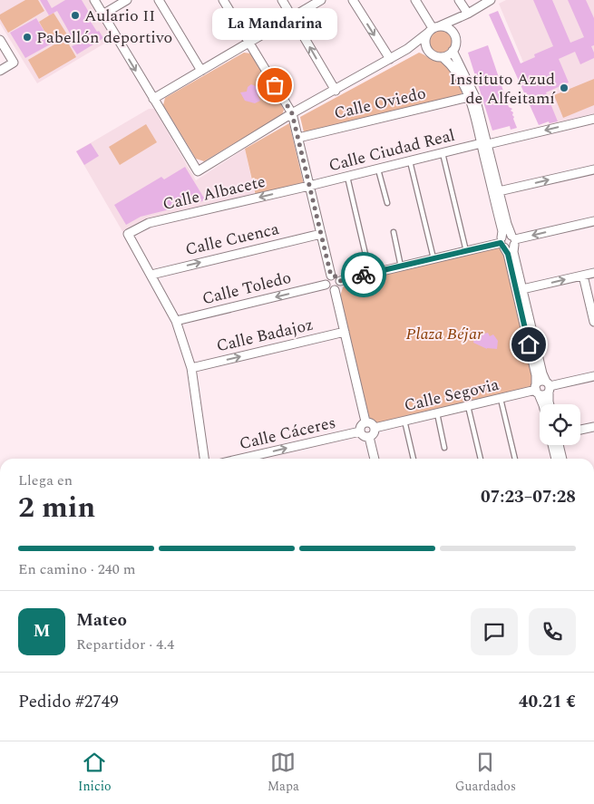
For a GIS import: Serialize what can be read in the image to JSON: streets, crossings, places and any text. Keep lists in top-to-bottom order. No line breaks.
{"streets":{"street":["Calle Oviedo","Calle Ciudad Real","Calle Albacete","Calle Cuenca","Calle Toledo","Calle Badajoz","Calle Segovia","Calle Cáceres"]},"crossings":[["Calle Ciudad Real","Calle Albacete"],["Calle Albacete","Calle Cuenca"],["Calle Segovia","Calle Cáceres"]],"one_way":["Calle Cuenca","Calle Toledo","Calle Badajoz","Calle Cáceres"],"parks":["Plaza Béjar"],"places":["Aulario II","Pabellón deportivo","La Mandarina","Instituto Azud de Alfeitamí"],"page":{"bubble":"La Mandarina","heading":["2 min","Llega en","07:23–07:28"],"panel":["Mateo","Repartidor · 4.4","Pedido #2749","40.21 €"],"bar":"En camino · 240 m","round":"M","tabs":["Inicio","Mapa","Guardados"]}}
